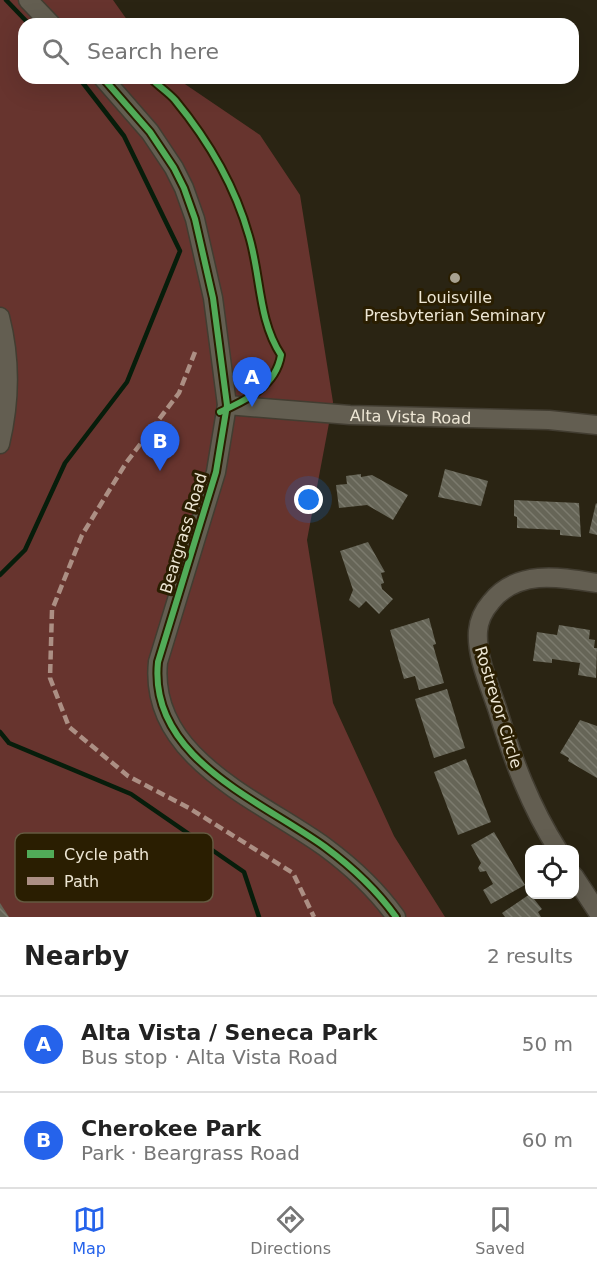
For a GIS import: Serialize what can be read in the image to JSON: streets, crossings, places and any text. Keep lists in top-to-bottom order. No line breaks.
{"streets":{"street":["Alta Vista Road","Beargrass Road","Rostrevor Circle"]},"crossings":[["Alta Vista Road","Beargrass Road"]],"places":["Louisville Presbyterian Seminary"],"legend":["Cycle path","Path"],"page":{"search":"Search here","pins":["A","B"],"heading":["Nearby","2 results"],"list":[{"mark":"A","name":"Alta Vista / Seneca Park","note":"Bus stop · Alta Vista Road","value":"50 m"},{"mark":"B","name":"Cherokee Park","note":"Park · Beargrass Road","value":"60 m"}],"nav":["Map","Directions","Saved"]}}
